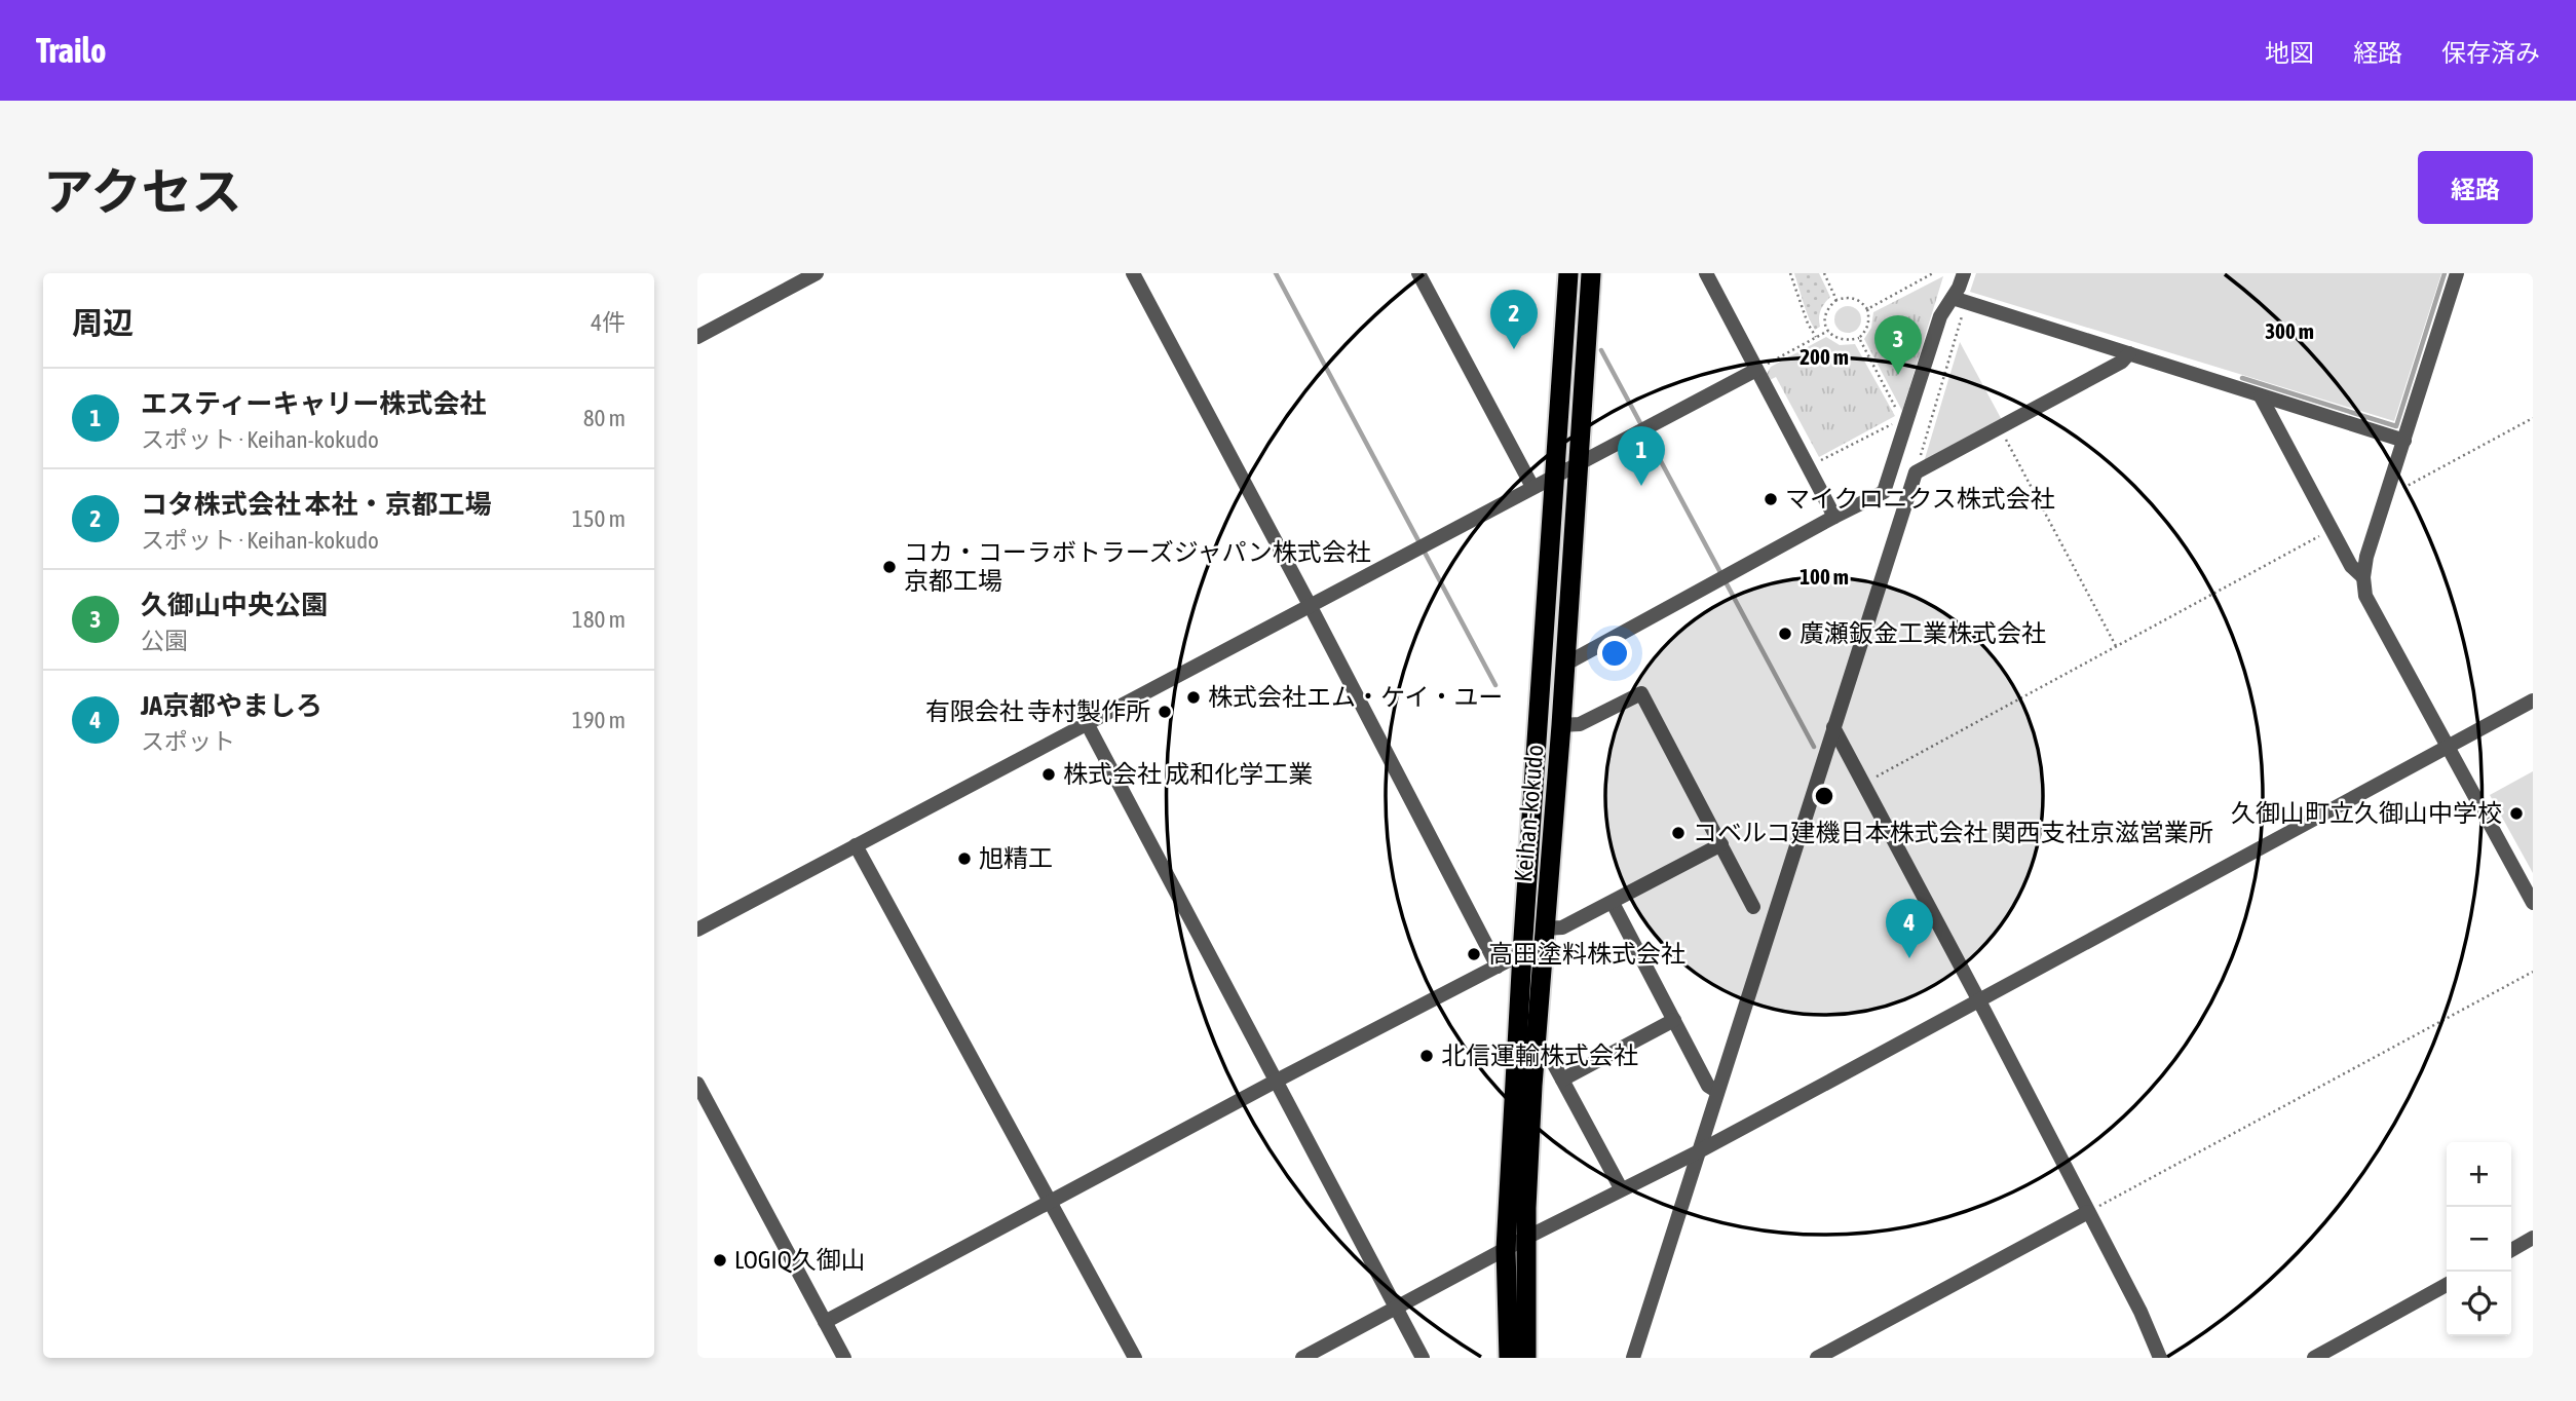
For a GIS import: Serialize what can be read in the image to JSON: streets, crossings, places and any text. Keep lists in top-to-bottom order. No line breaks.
{"streets":{"highway":["Keihan-kokudo"]},"places":["マイクロニクス株式会社","コカ・コーラボトラーズジャパン株式会社 京都工場","廣瀬鈑金工業株式会社","株式会社エム・ケイ・ユー","有限会社 寺村製作所","株式会社 成和化学工業","久御山町立久御山中学校","コベルコ建機日本株式会社 関西支社京滋営業所","旭精工","高田塗料株式会社","北信運輸株式会社","LOGIQ久御山"],"page":{"header":"Trailo","nav":["地図","経路","保存済み"],"title":"アクセス","buttons":"経路","heading":["周辺","4件"],"pins":["2","3","1","4"],"list":[{"mark":"1","name":"エスティーキャリー株式会社","note":"スポット · Keihan-kokudo","value":"80 m"},{"mark":"2","name":"コタ株式会社 本社・京都工場","note":"スポット · Keihan-kokudo","value":"150 m"},{"mark":"3","name":"久御山中央公園","note":"公園","value":"180 m"},{"mark":"4","name":"JA京都やましろ","note":"スポット","value":"190 m"}],"map_buttons":["+","−"]},"rings":["300 m","200 m","100 m"]}
